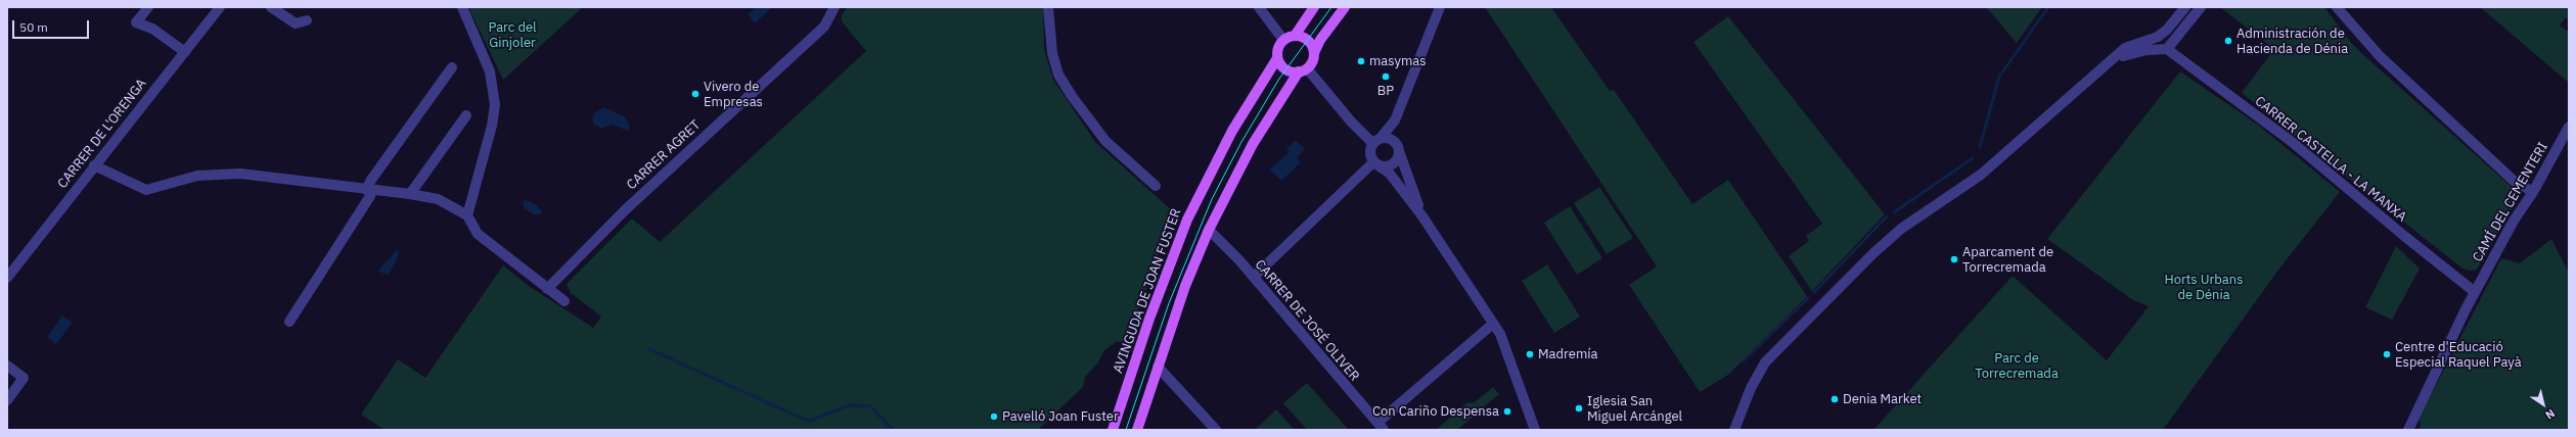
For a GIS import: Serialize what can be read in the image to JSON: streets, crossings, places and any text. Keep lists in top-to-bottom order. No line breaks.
{"streets":{"main road":["AVINGUDA DE JOAN FUSTER"],"street":["CARRER DE L'ORENGA","CARRER AGRET","CARRER CASTELLA - LA MANXA","CAMÍ DEL CEMENTERI","CARRER DE JOSÉ OLIVER"]},"crossings":[["CARRER CASTELLA - LA MANXA","CAMÍ DEL CEMENTERI"]],"parks":["Parc del Ginjoler","Horts Urbans de Dénia","Parc de Torrecremada"],"places":["Administración de Hacienda de Dénia","masymas","BP","Vivero de Empresas","Aparcament de Torrecremada","Madremía","Centre d'Educació Especial Raquel Payà","Denia Market","Iglesia San Miguel Arcángel","Con Cariño Despensa","Pavelló Joan Fuster"],"scale_bar":"50 m","north":"bottom right"}
